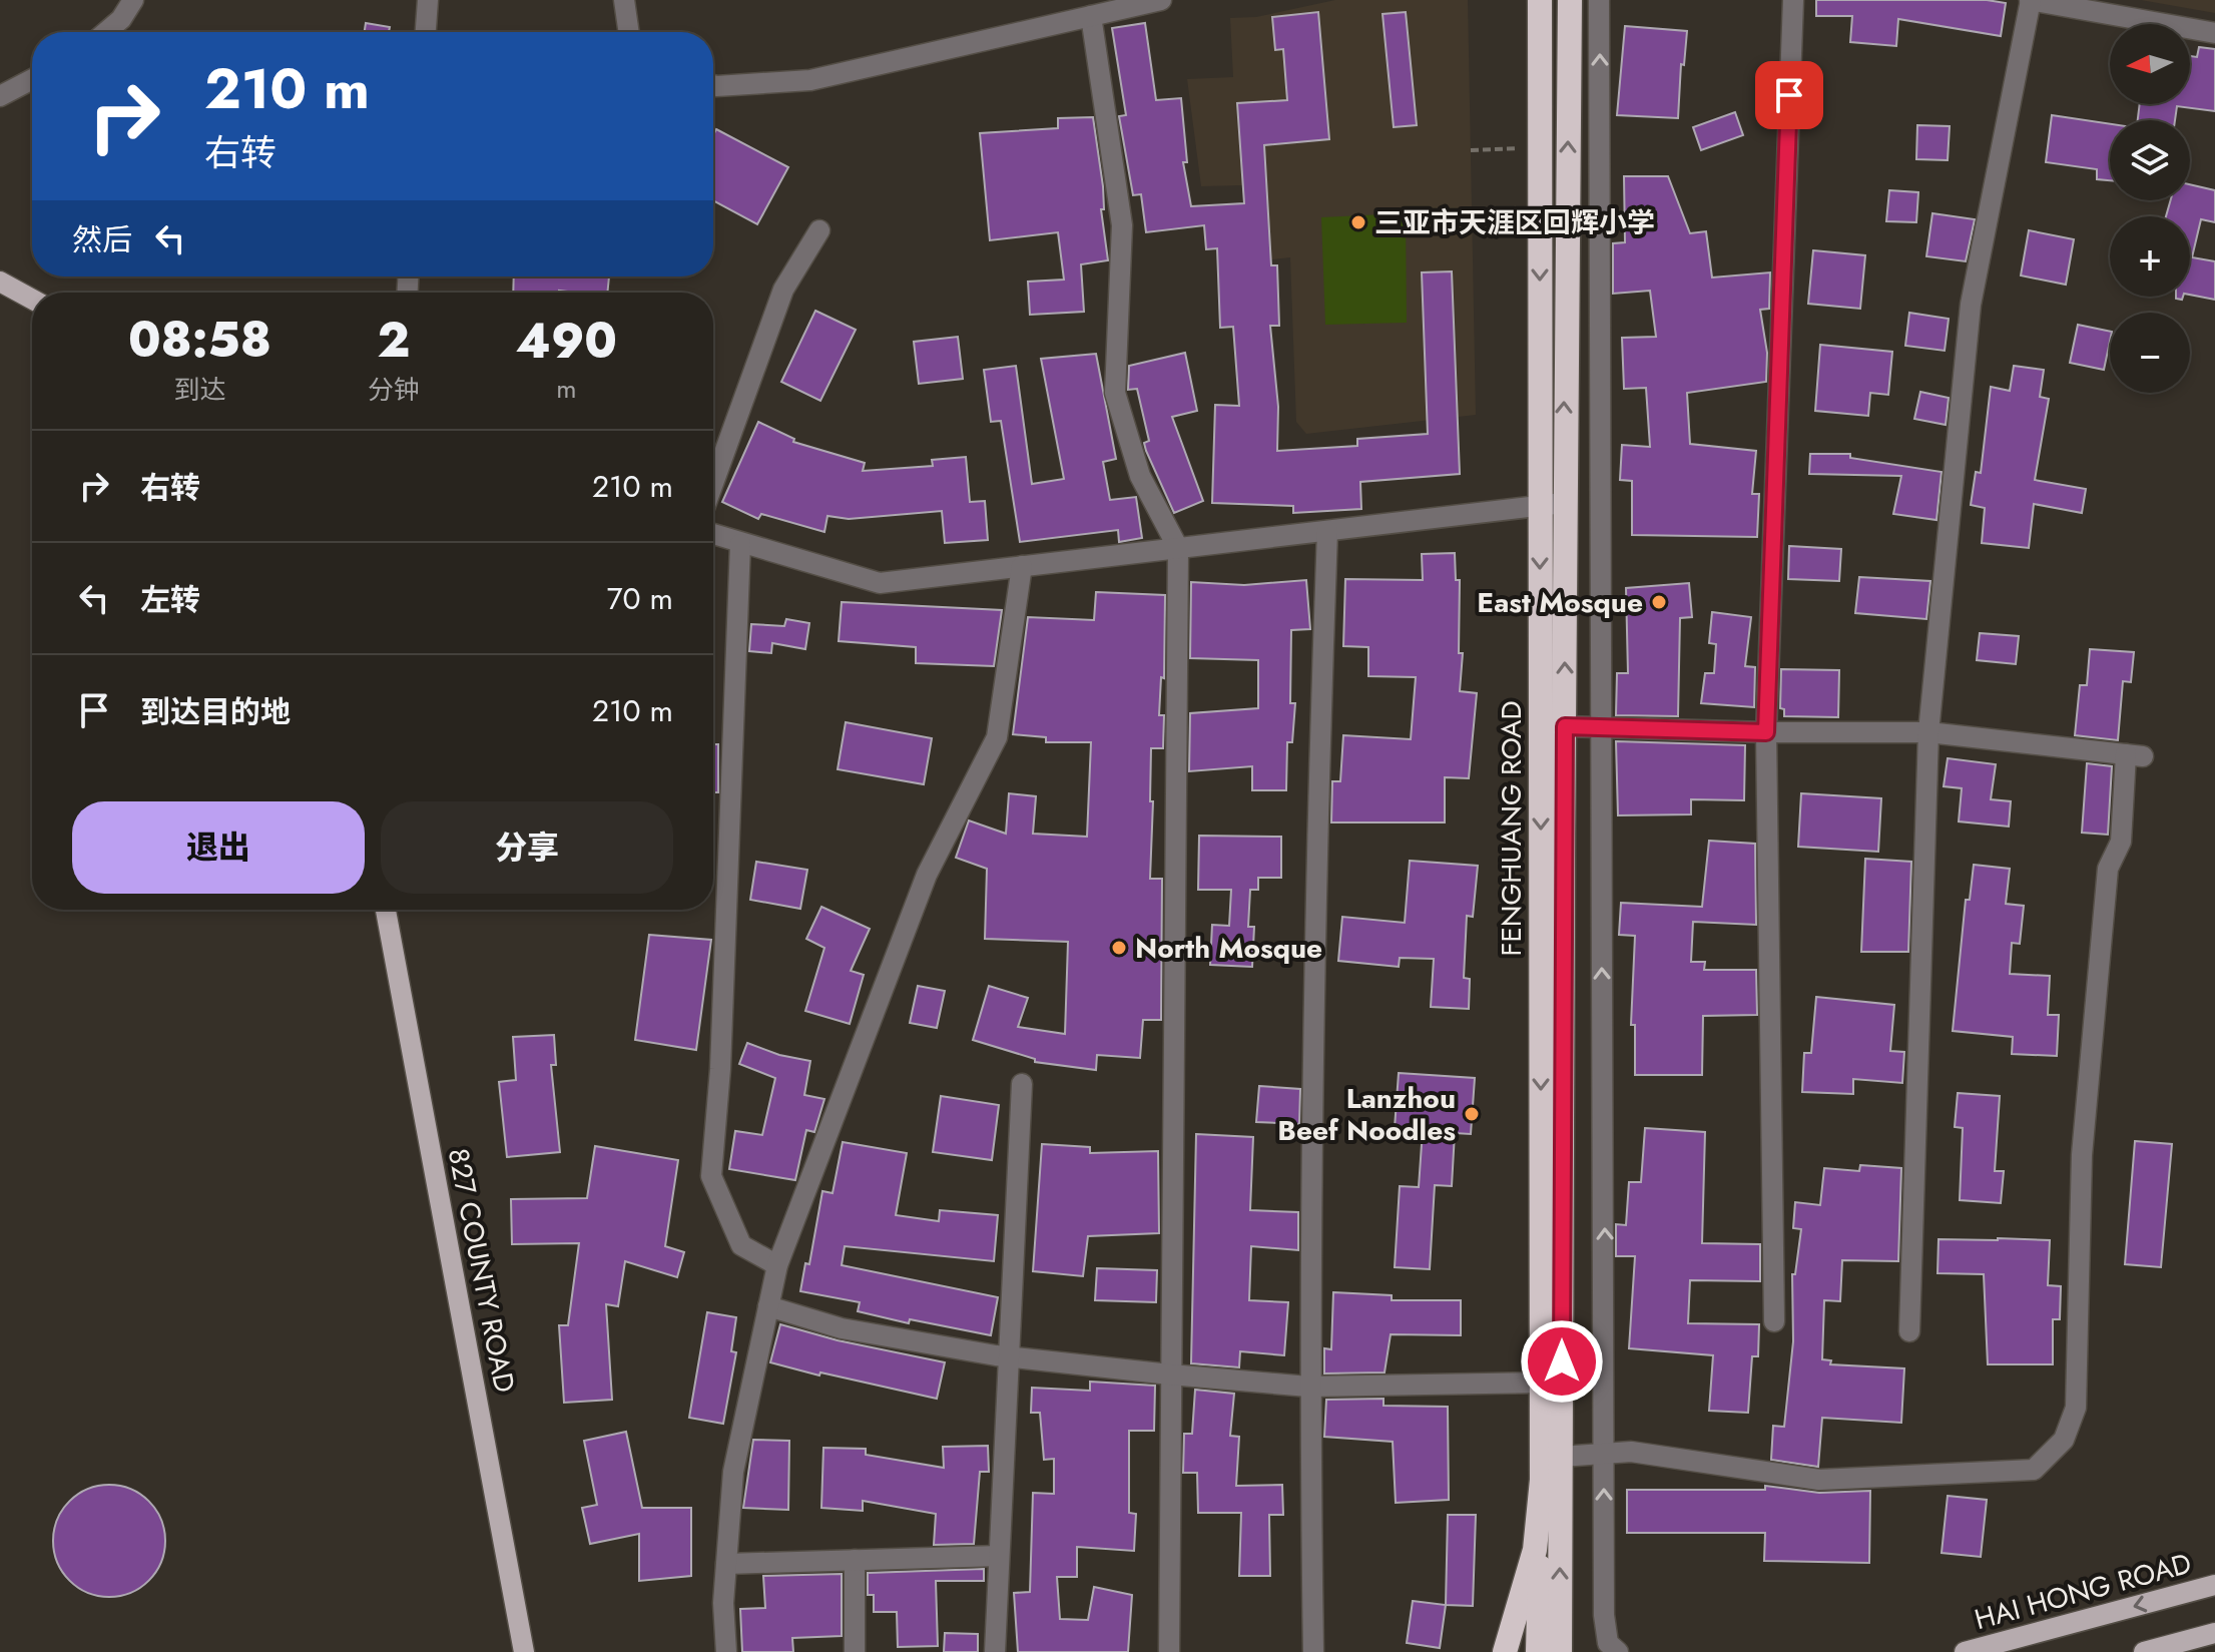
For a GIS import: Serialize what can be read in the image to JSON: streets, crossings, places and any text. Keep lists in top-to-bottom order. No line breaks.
{"streets":{"highway":["FENGHUANG ROAD"],"main road":["827 COUNTY ROAD","HAI HONG ROAD"]},"one_way":["HAI HONG ROAD"],"places":["三亚市天涯区回辉小学","East Mosque","North Mosque","Lanzhou Beef Noodles"],"north":"left","page":{"map_buttons":["+","−"],"turn":["210 m","右转"],"then":"然后","eta":["08:58","到达","2","分钟","490","m"],"list":[{"name":"右转","value":"210 m"},{"name":"左转","value":"70 m"},{"name":"到达目的地","value":"210 m"}],"buttons":["退出","分享"]}}
